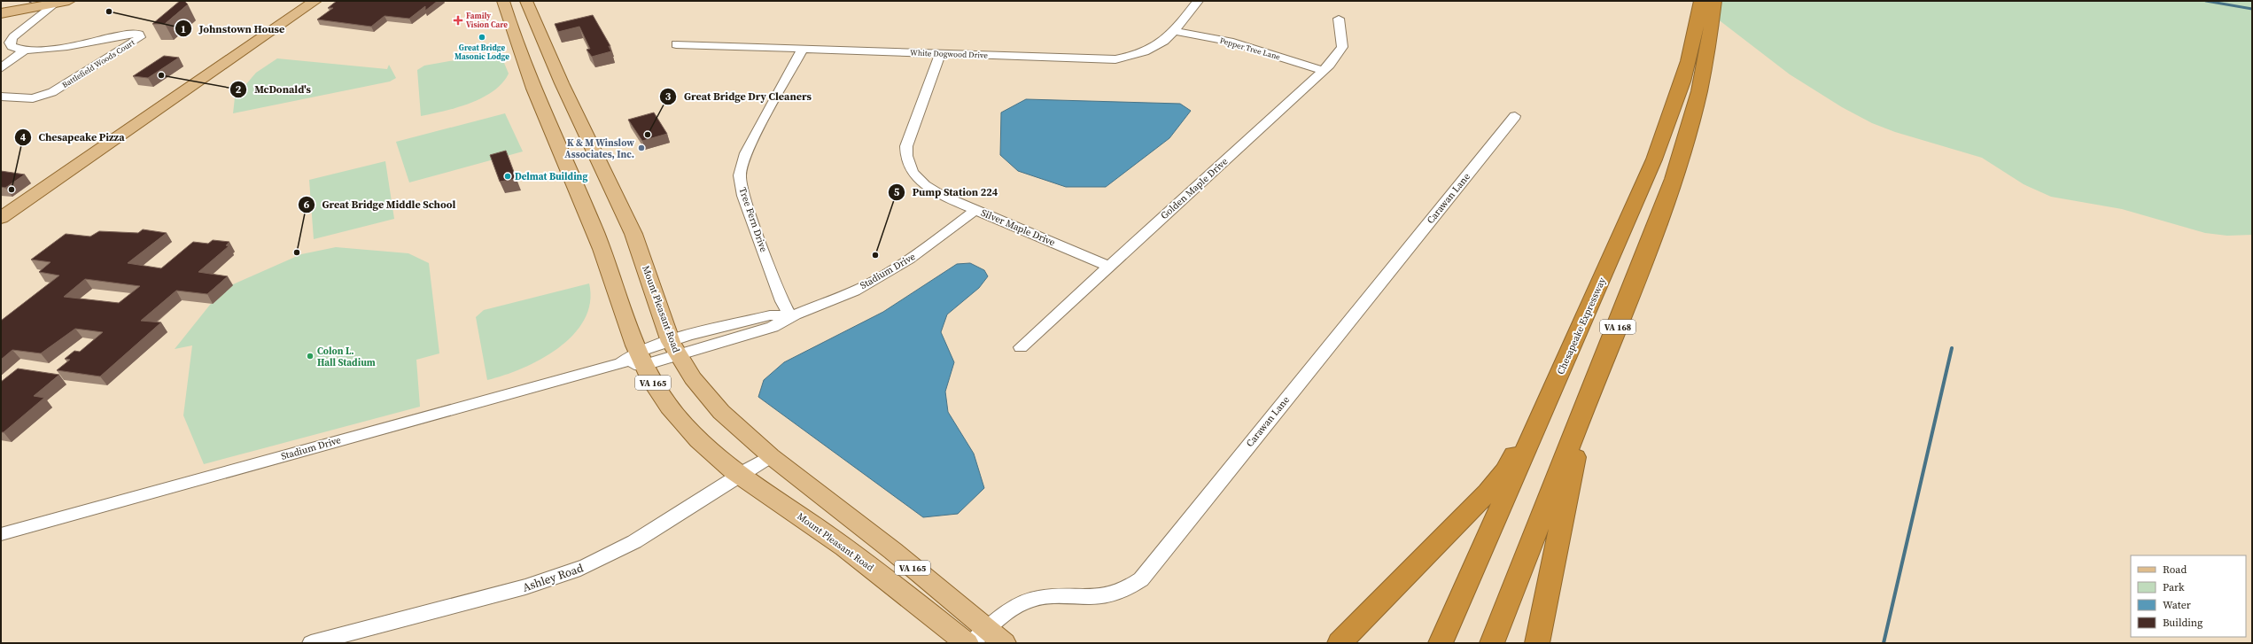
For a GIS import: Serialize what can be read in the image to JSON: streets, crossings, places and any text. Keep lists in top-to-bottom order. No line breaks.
{"streets":{"highway":["Chesapeake Expressway","VA 168"],"main road":["Mount Pleasant Road","VA 165"],"street":["Pepper Tree Lane","White Dogwood Drive","Battlefield Woods Court","Golden Maple Drive","Carawan Lane","Tree Fern Drive","Silver Maple Drive","Stadium Drive","Ashley Road"]},"crossings":[["Pepper Tree Lane","White Dogwood Drive"],["Pepper Tree Lane","Golden Maple Drive"],["White Dogwood Drive","Tree Fern Drive"],["White Dogwood Drive","Silver Maple Drive"],["Golden Maple Drive","Silver Maple Drive"],["Carawan Lane","Mount Pleasant Road"],["Tree Fern Drive","Stadium Drive"],["Silver Maple Drive","Stadium Drive"],["Stadium Drive","Mount Pleasant Road"],["Mount Pleasant Road","Ashley Road"]],"places":{"other":["Johnstown House","Great Bridge Masonic Lodge","McDonald's","Great Bridge Dry Cleaners","K & M Winslow Associates, Inc.","Delmat Building","Chesapeake Pizza","Great Bridge Middle School","Pump Station 224","Colon L. Hall Stadium"],"health":["Family Vision Care"]},"legend":["Road","Park","Water","Building"]}
